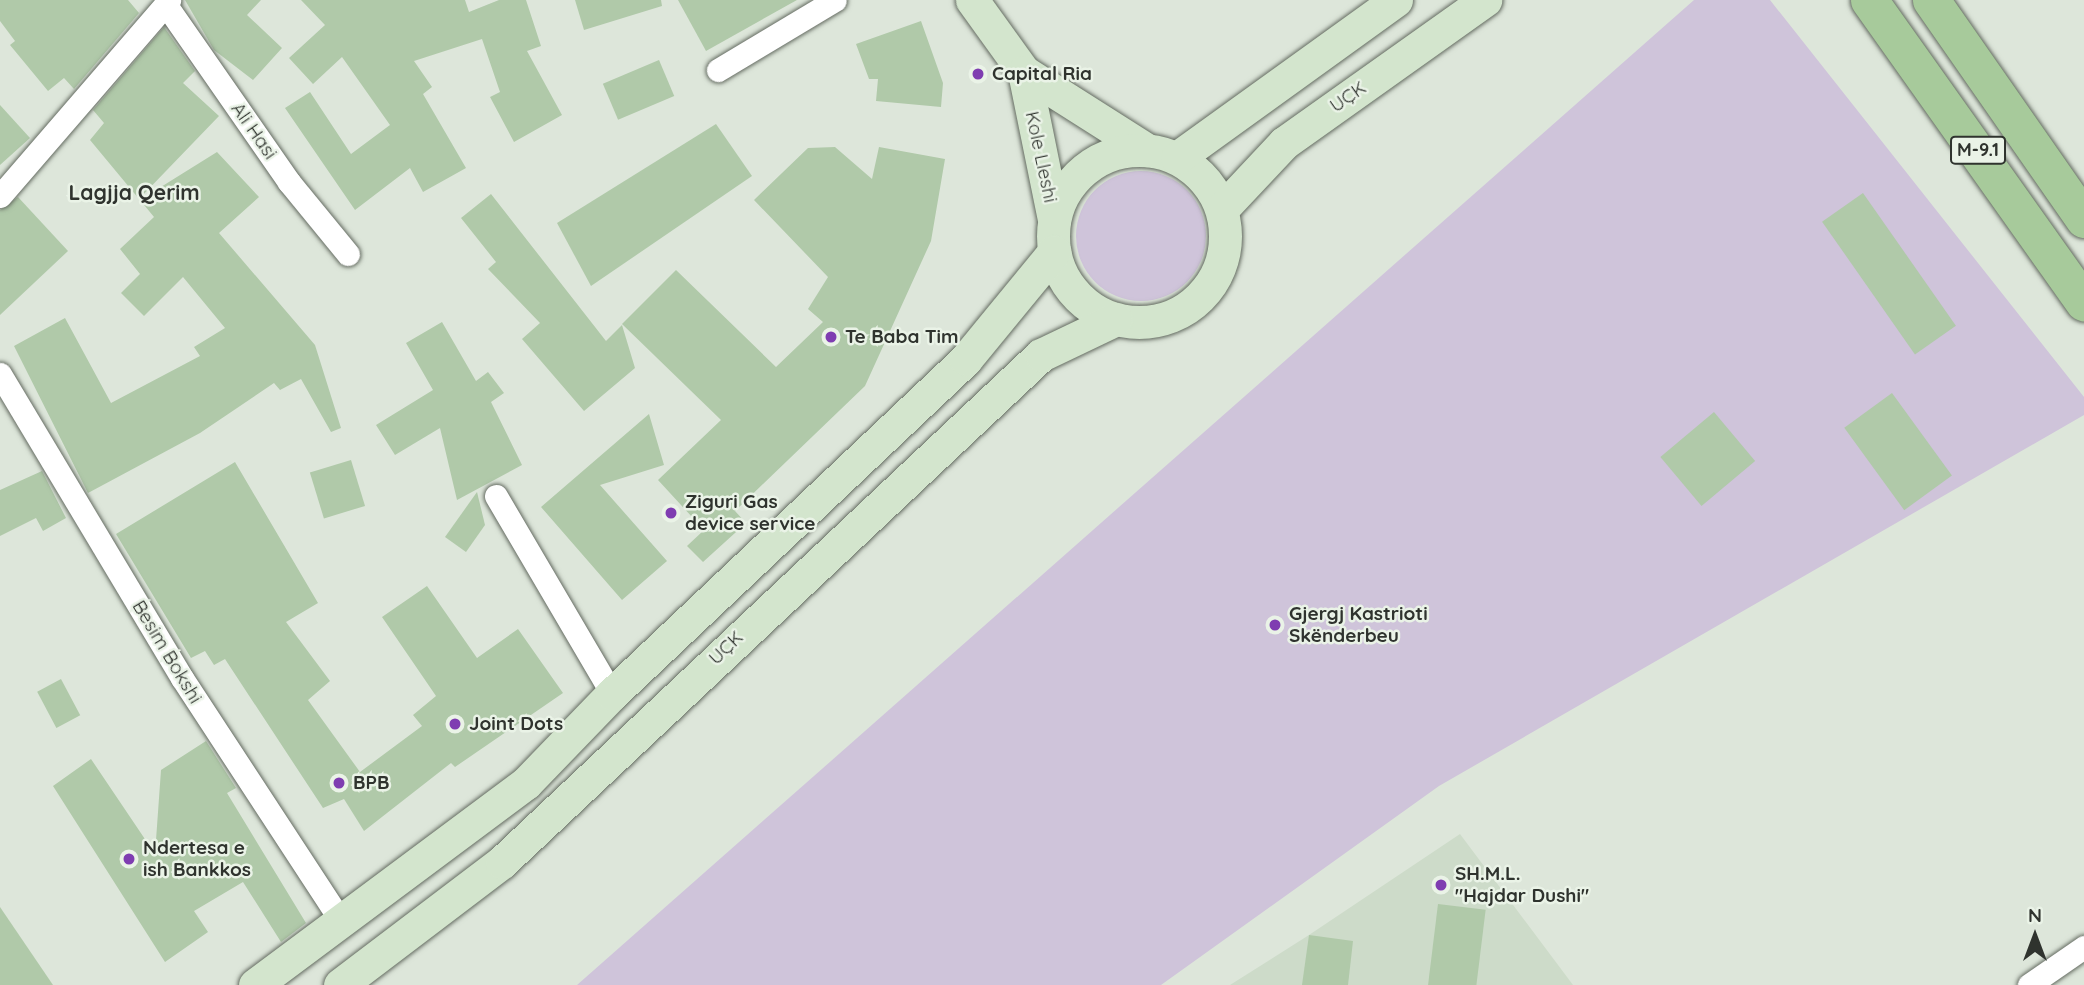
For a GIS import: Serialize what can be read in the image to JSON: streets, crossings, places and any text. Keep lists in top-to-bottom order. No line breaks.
{"streets":{"main road":["M-9.1"],"street":["UÇK","Ali Hasi","Kole Lleshi","Besim Bokshi"]},"crossings":[["UÇK","Kole Lleshi"]],"districts":["Lagjja Qerim"],"places":["Capital Ria","Te Baba Tim","Ziguri Gas device service","Gjergj Kastrioti Skënderbeu","Joint Dots","BPB","Ndertesa e ish Bankkos","SH.M.L. \"Hajdar Dushi\""],"north":"top"}
